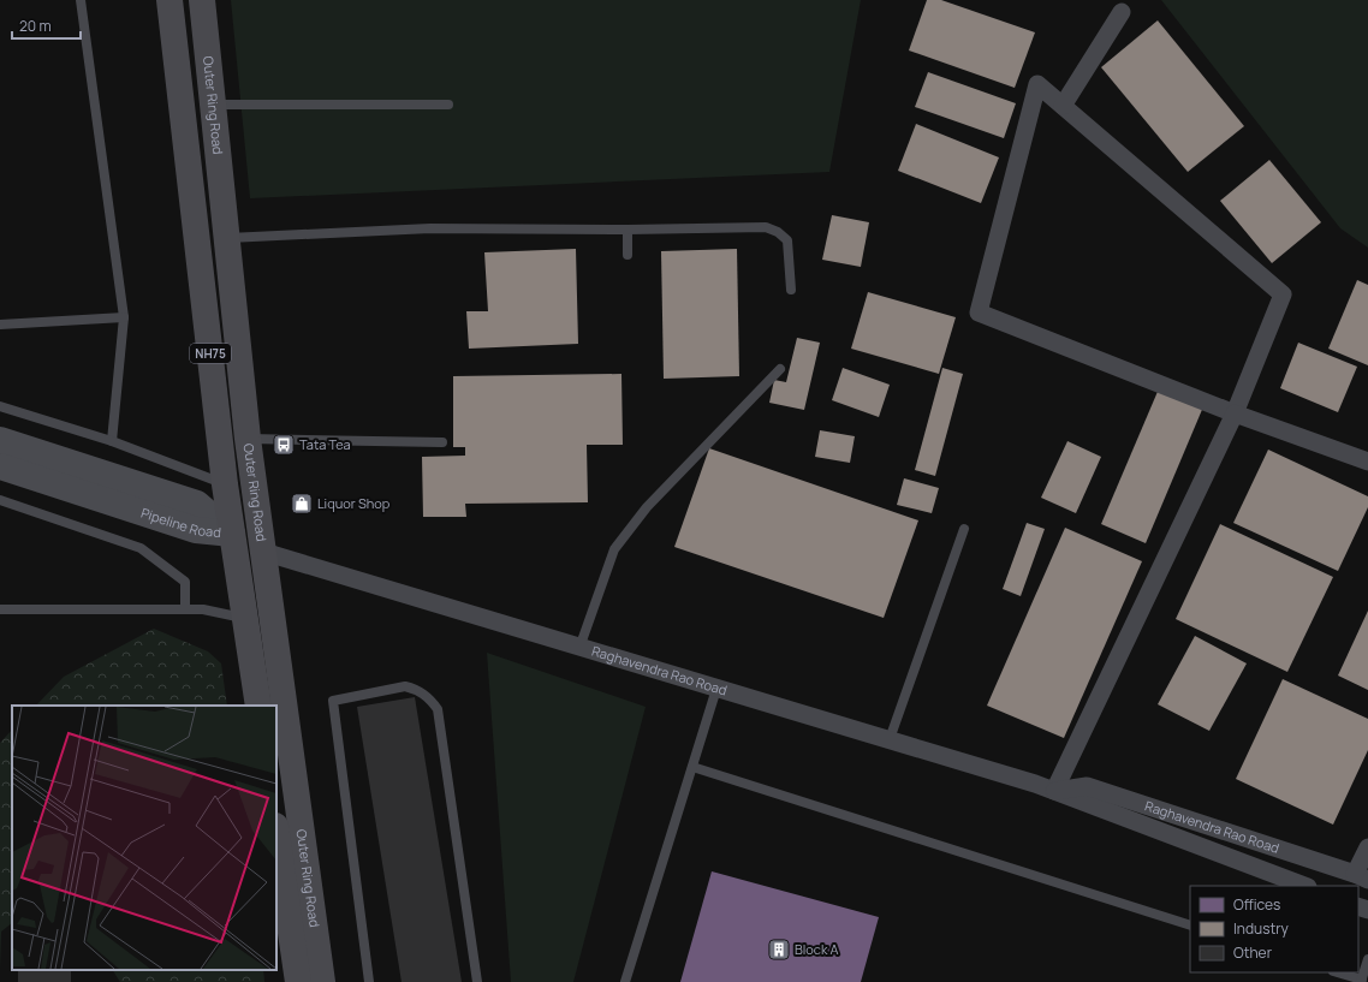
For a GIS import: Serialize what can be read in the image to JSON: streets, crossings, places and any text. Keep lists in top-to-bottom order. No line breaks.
{"streets":{"highway":["Outer Ring Road","NH75"],"main road":["Pipeline Road"],"street":["Raghavendra Rao Road"]},"crossings":[["Outer Ring Road","Pipeline Road"],["Outer Ring Road","Raghavendra Rao Road"]],"places":{"bus stop":["Tata Tea"],"shop":["Liquor Shop"],"building":["Block A"]},"legend":["Offices","Industry","Other"],"scale_bar":"20 m"}
